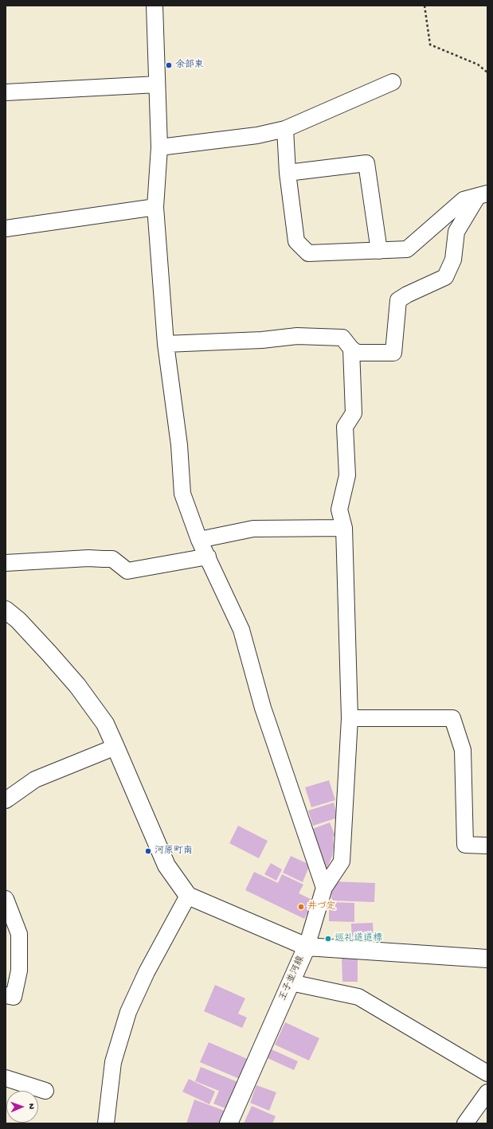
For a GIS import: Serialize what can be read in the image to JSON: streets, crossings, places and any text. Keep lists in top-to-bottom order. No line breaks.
{"streets":{"street":["王子並河線"]},"places":["余部東","河原町南","井づ定","巡礼道道標"],"north":"right"}
